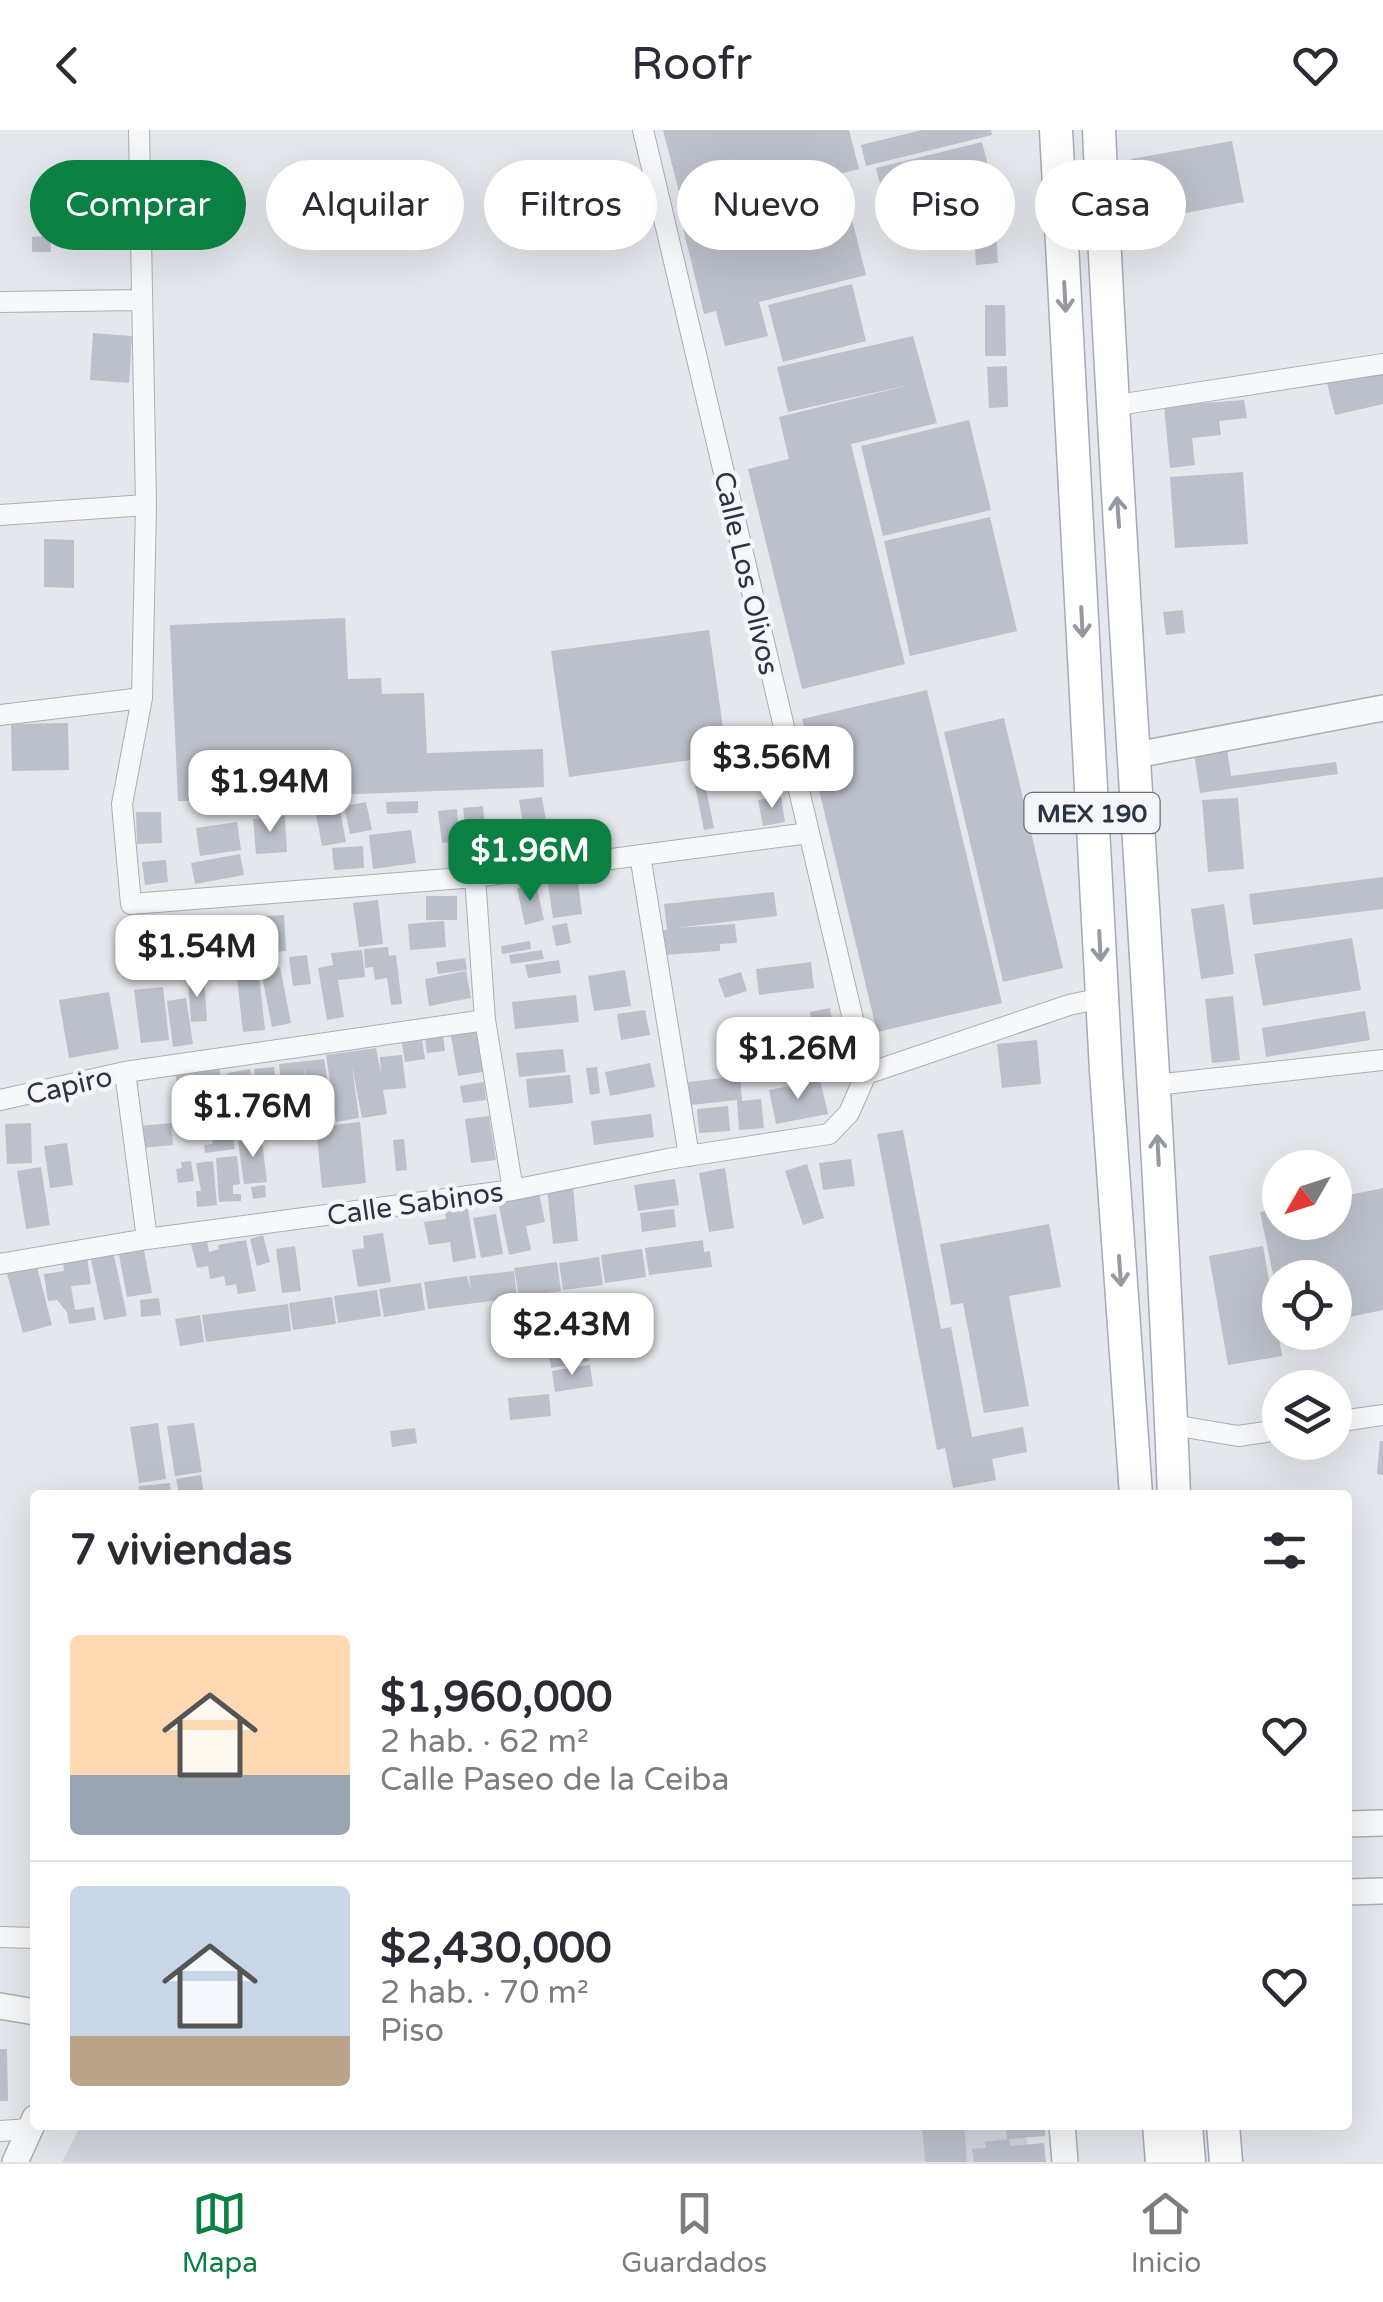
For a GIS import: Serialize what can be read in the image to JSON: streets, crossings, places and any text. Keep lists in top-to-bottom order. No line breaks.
{"streets":{"main road":["MEX 190"],"street":["Calle Los Olivos","Capiro","Calle Sabinos"]},"crossings":[["Calle Los Olivos","Calle Sabinos"]],"north":"bottom left","page":{"header":"Roofr","chip":["Comprar","Alquilar","Filtros","Nuevo","Piso","Casa"],"price":["$3.56M","$1.94M","$1.96M","$1.54M","$1.26M","$1.76M","$2.43M"],"heading":"7 viviendas","list":[{"name":"$1,960,000","note":"2 hab. · 62 m² · Calle Paseo de la Ceiba"},{"name":"$2,430,000","note":"2 hab. · 70 m² · Piso"}],"tabs":["Mapa","Guardados","Inicio"]}}
